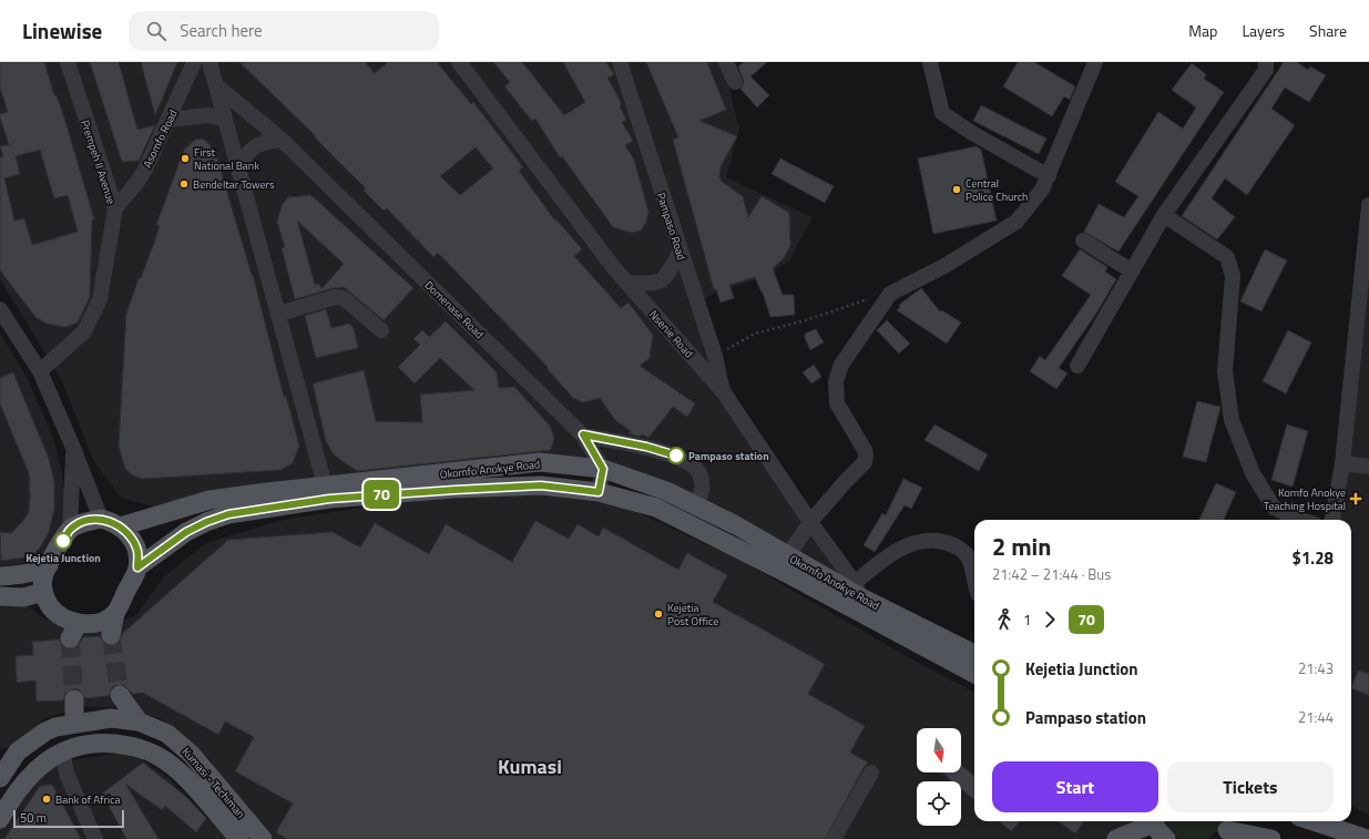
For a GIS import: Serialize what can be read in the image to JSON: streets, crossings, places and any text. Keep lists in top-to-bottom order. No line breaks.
{"streets":{"main road":["Okomfo Anokye Road","Kumasi - Techiman"],"street":["Asomfo Road","Prempeh II Avenue","Pampaso Road","Domenase Road","Nsenie Road"]},"crossings":[["Asomfo Road","Prempeh II Avenue"],["Pampaso Road","Nsenie Road"],["Domenase Road","Okomfo Anokye Road"],["Nsenie Road","Okomfo Anokye Road"]],"districts":["Kumasi"],"places":{"other":["First National Bank","Bendeltar Towers","Central Police Church","Pampaso station","Kejetia Junction","Kejetia Post Office","Bank of Africa"],"health":["Komfo Anokye Teaching Hospital"]},"lines":["bus line 70"],"scale_bar":"50 m","north":"bottom","page":{"header":"Linewise","search":"Search here","nav":["Map","Layers","Share"],"on_map":"70","heading":["2 min","21:42 – 21:44 · Bus","$1.28"],"legs":["1","70"],"list":[{"name":"Kejetia Junction","value":"21:43"},{"name":"Pampaso station","value":"21:44"}],"buttons":["Start","Tickets"],"scale":"50 m"}}
